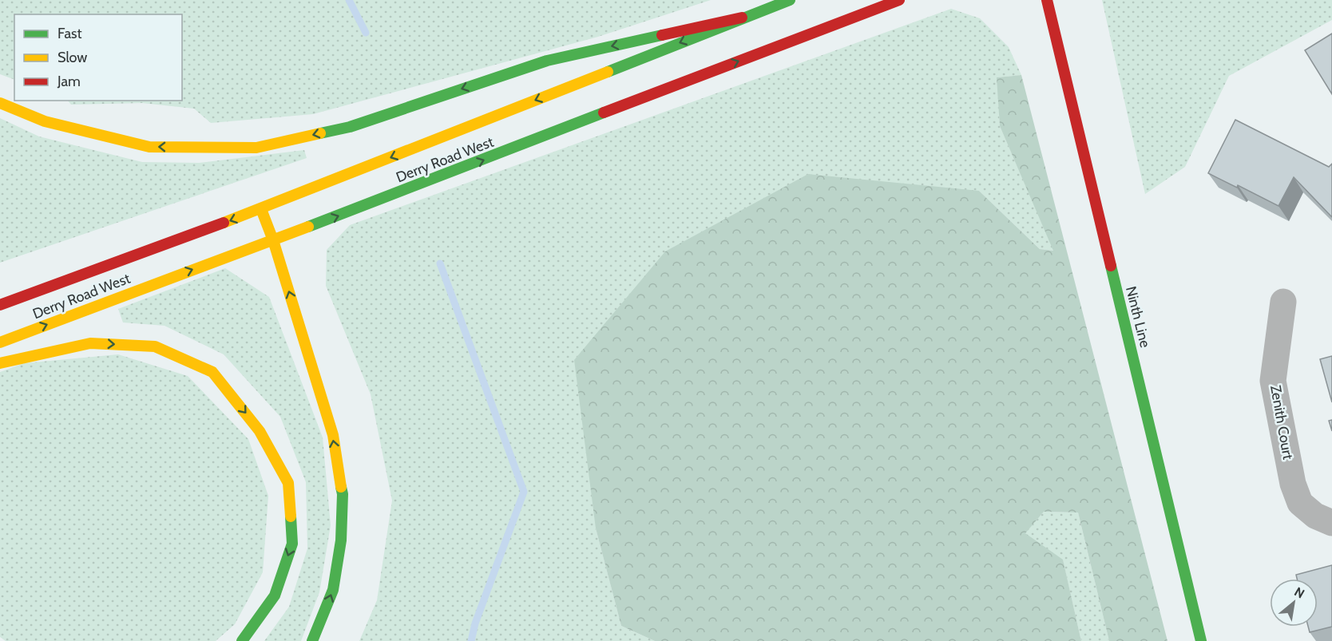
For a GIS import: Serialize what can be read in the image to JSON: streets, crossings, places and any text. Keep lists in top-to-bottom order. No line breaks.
{"streets":{"main road":["Derry Road West","Ninth Line"],"street":["Zenith Court"]},"legend":["Fast","Slow","Jam"],"north":"top right"}
